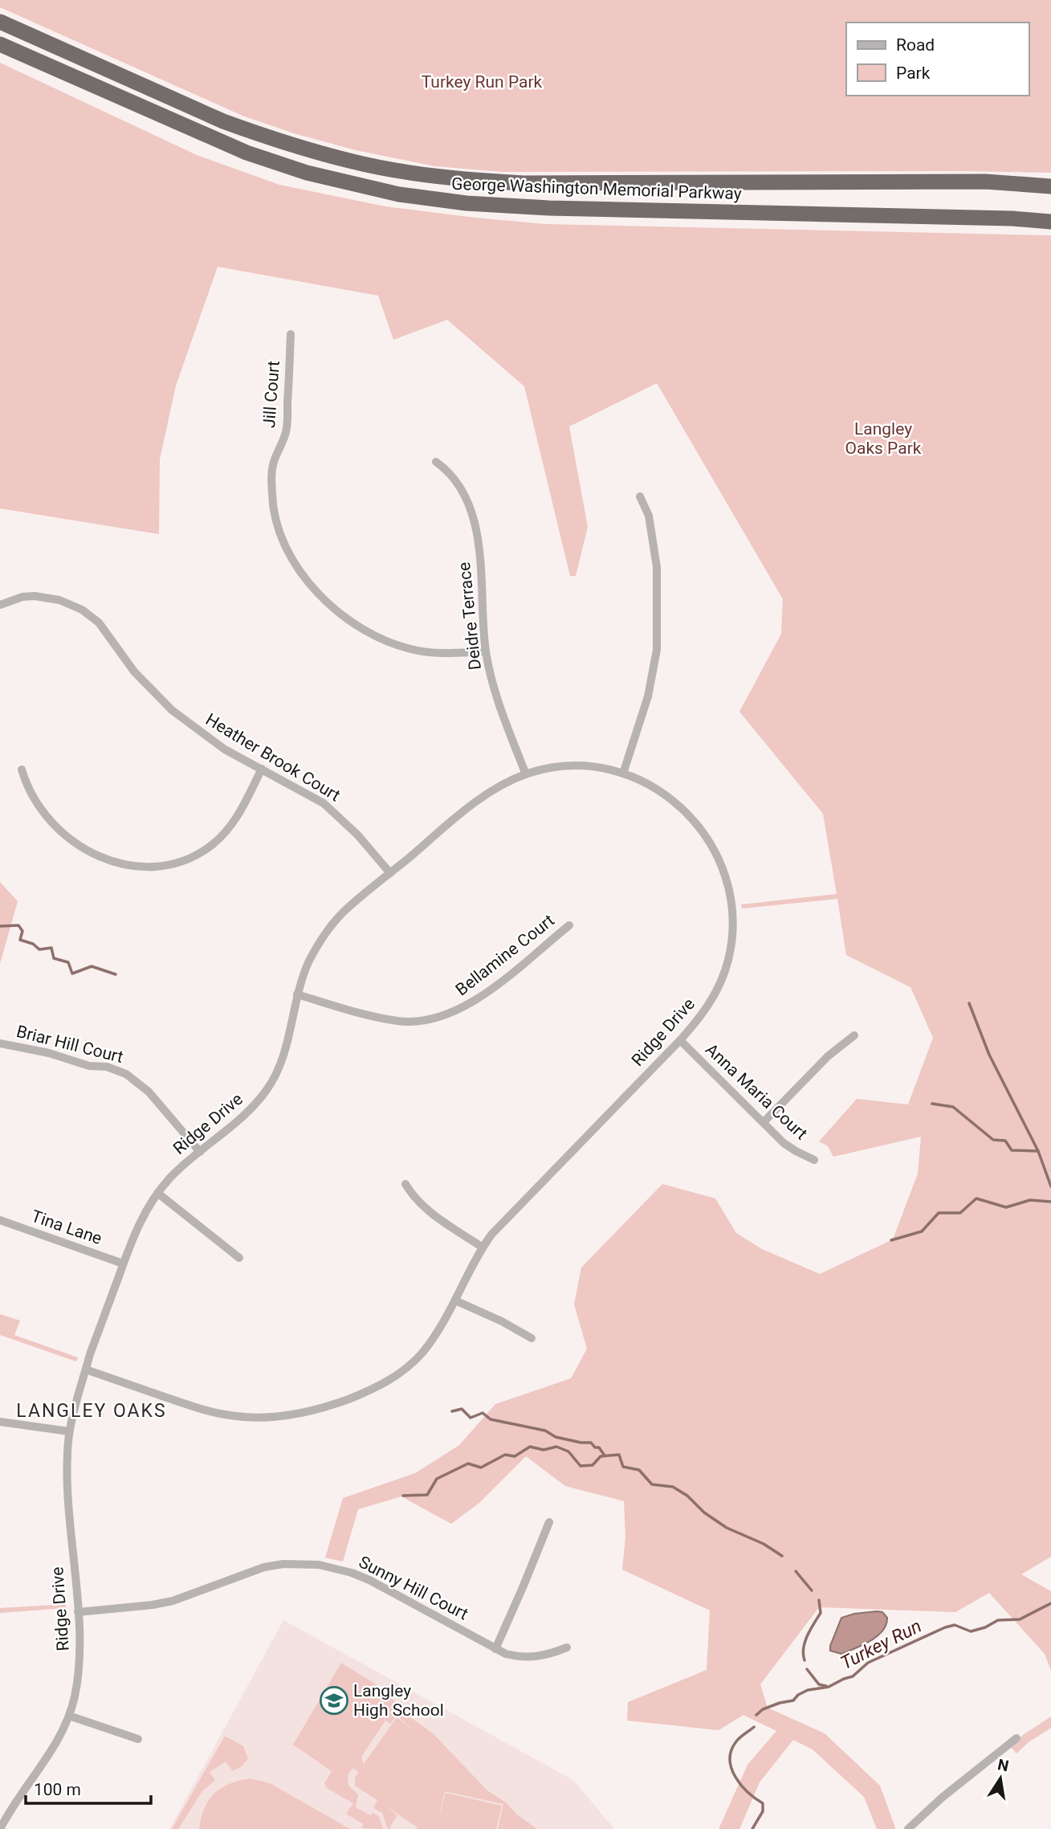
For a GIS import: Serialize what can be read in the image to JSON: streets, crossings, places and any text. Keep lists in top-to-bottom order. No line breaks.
{"streets":{"highway":["George Washington Memorial Parkway"],"street":["Jill Court","Deidre Terrace","Heather Brook Court","Bellamine Court","Ridge Drive","Briar Hill Court","Anna Maria Court","Tina Lane","Sunny Hill Court"]},"crossings":[["Jill Court","Deidre Terrace"],["Deidre Terrace","Ridge Drive"],["Heather Brook Court","Ridge Drive"],["Bellamine Court","Ridge Drive"],["Ridge Drive","Briar Hill Court"],["Ridge Drive","Anna Maria Court"],["Ridge Drive","Tina Lane"],["Ridge Drive","Sunny Hill Court"]],"districts":["LANGLEY OAKS"],"water":["Turkey Run"],"parks":["Turkey Run Park","Langley Oaks Park"],"places":{"school or university":["Langley High School"]},"legend":["Road","Park"],"scale_bar":"100 m","north":"top"}
